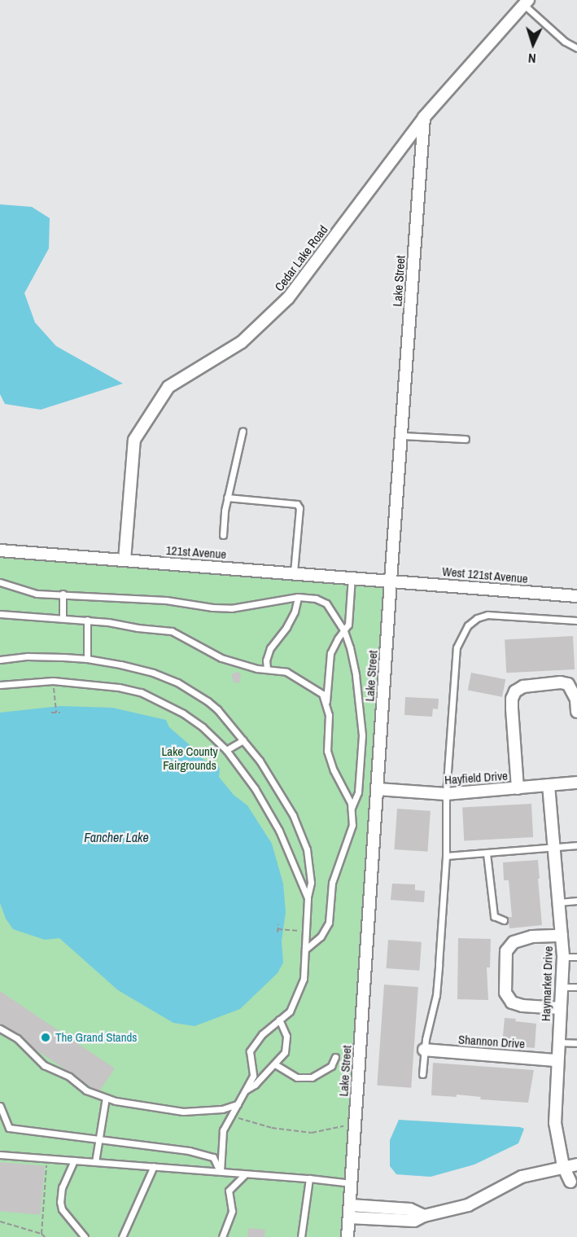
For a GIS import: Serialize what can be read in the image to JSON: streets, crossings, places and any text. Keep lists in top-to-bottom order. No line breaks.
{"streets":{"street":["Cedar Lake Road","Lake Street","121st Avenue","West 121st Avenue","Hayfield Drive","Haymarket Drive","Shannon Drive"]},"crossings":[["Cedar Lake Road","Lake Street"],["Cedar Lake Road","121st Avenue"],["Lake Street","121st Avenue"],["Lake Street","West 121st Avenue"],["Lake Street","Hayfield Drive"],["121st Avenue","West 121st Avenue"],["Hayfield Drive","Haymarket Drive"],["Haymarket Drive","Shannon Drive"]],"water":["Fancher Lake"],"parks":["Lake County Fairgrounds"],"places":["The Grand Stands"],"north":"bottom"}
